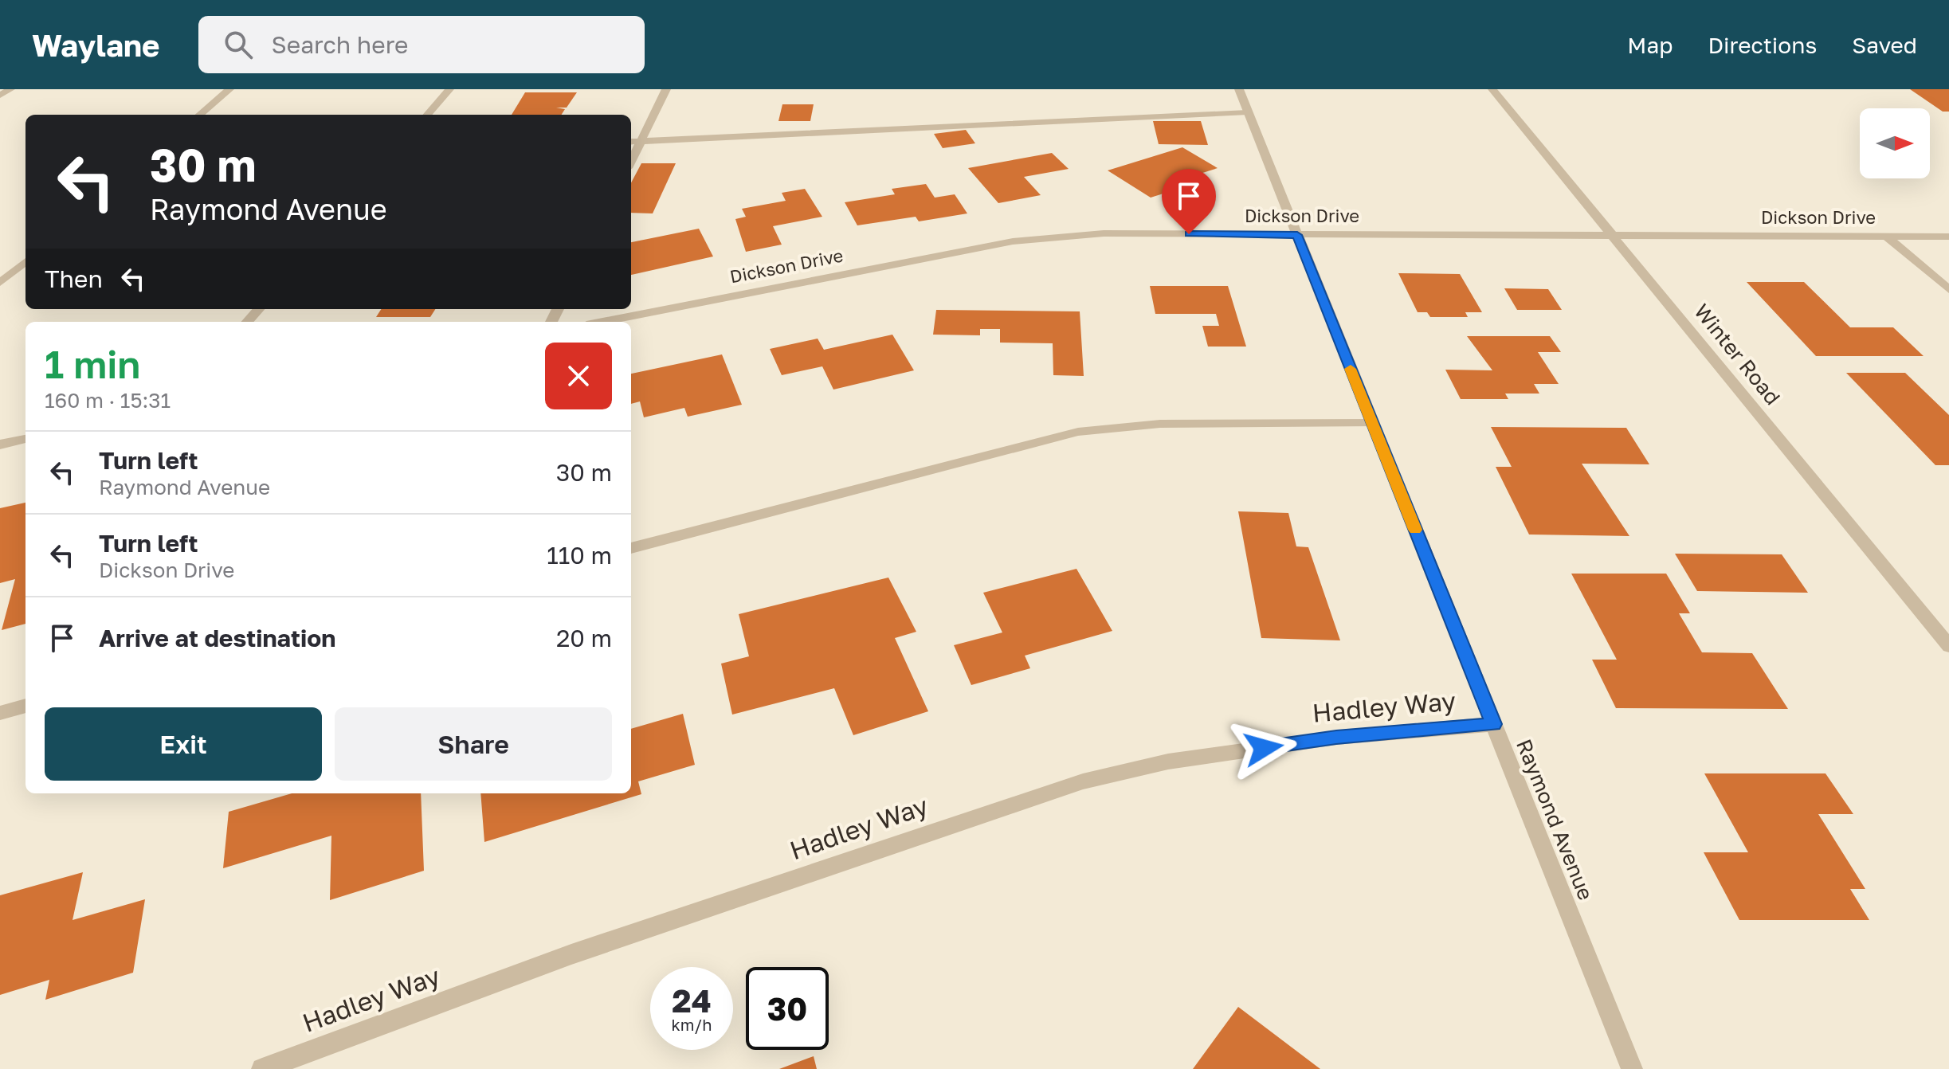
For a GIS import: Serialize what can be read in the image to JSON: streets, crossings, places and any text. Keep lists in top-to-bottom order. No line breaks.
{"streets":{"street":["Dickson Drive","Winter Road","Hadley Way","Raymond Avenue"]},"crossings":[["Dickson Drive","Winter Road"],["Dickson Drive","Raymond Avenue"],["Hadley Way","Raymond Avenue"]],"north":"right","page":{"header":"Waylane","search":"Search here","nav":["Map","Directions","Saved"],"turn":["30 m","Raymond Avenue"],"then":"Then","heading":["1 min","160 m · 15:31"],"list":[{"name":"Turn left","note":"Raymond Avenue","value":"30 m"},{"name":"Turn left","note":"Dickson Drive","value":"110 m"},{"name":"Arrive at destination","value":"20 m"}],"buttons":["Exit","Share"],"speed":"24 km/h","limit":"30"}}
